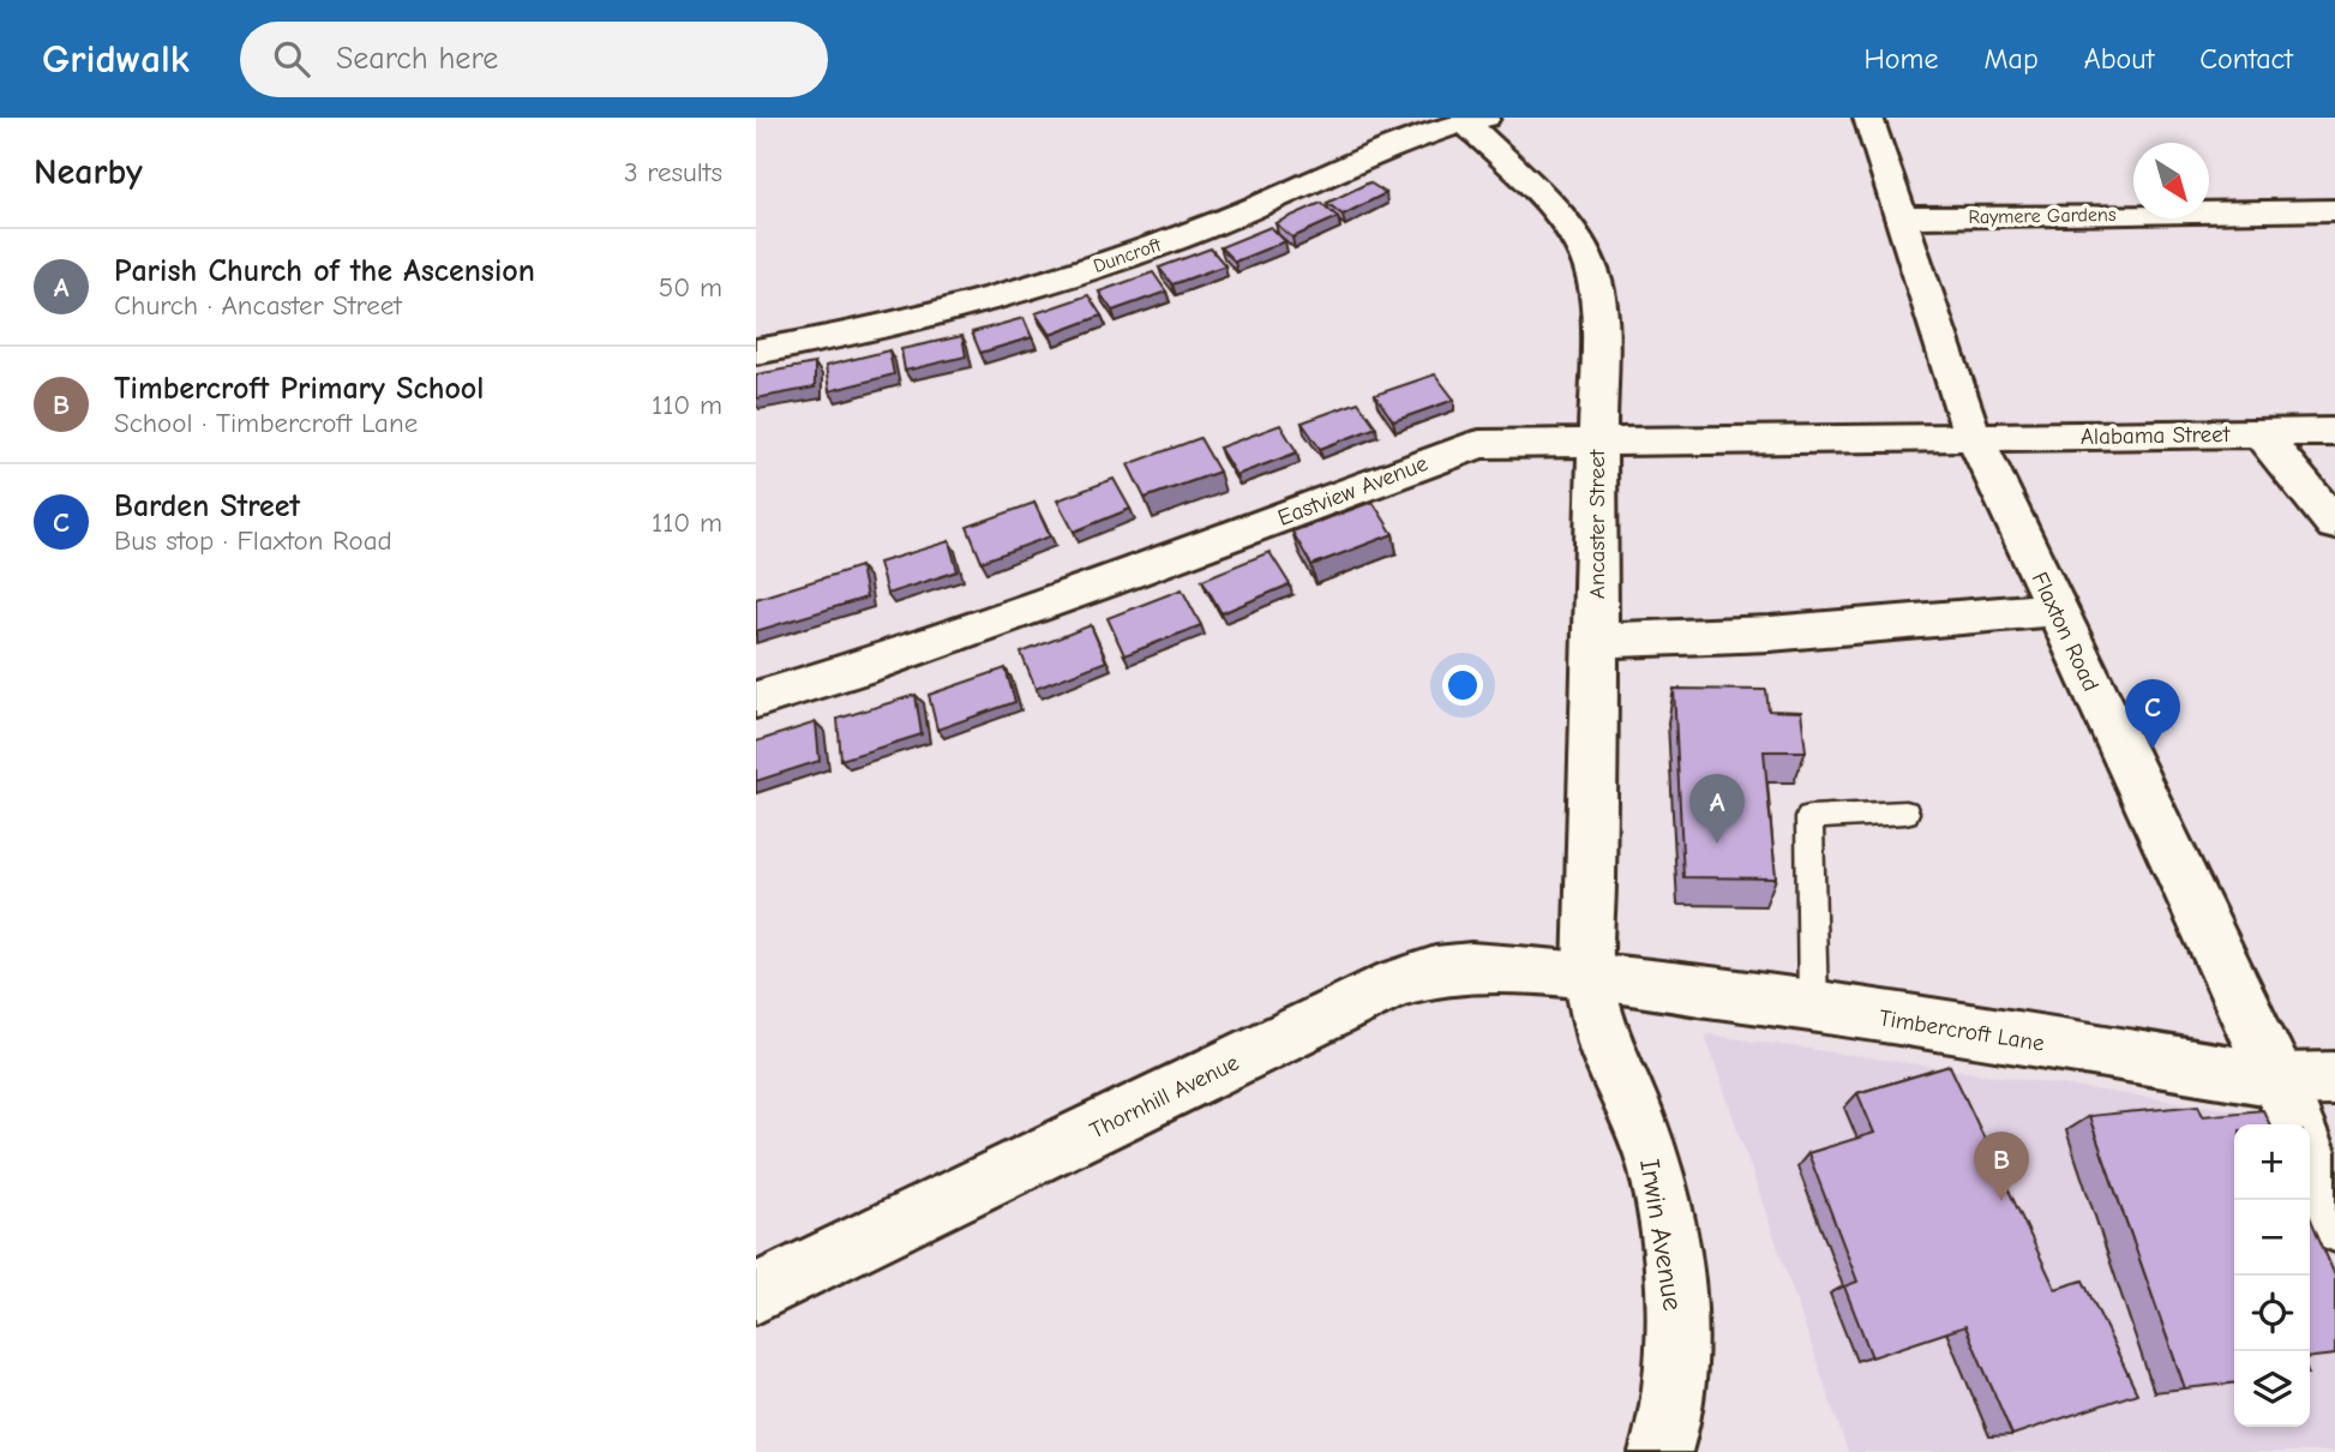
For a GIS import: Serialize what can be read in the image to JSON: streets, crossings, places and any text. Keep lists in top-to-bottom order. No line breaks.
{"streets":{"street":["Raymere Gardens","Duncroft","Alabama Street","Eastview Avenue","Ancaster Street","Flaxton Road","Timbercroft Lane","Thornhill Avenue","Irwin Avenue"]},"crossings":[["Raymere Gardens","Flaxton Road"],["Duncroft","Ancaster Street"],["Alabama Street","Eastview Avenue"],["Alabama Street","Flaxton Road"],["Eastview Avenue","Ancaster Street"],["Eastview Avenue","Flaxton Road"],["Ancaster Street","Timbercroft Lane"],["Ancaster Street","Thornhill Avenue"],["Ancaster Street","Irwin Avenue"],["Flaxton Road","Timbercroft Lane"],["Timbercroft Lane","Thornhill Avenue"],["Timbercroft Lane","Irwin Avenue"],["Thornhill Avenue","Irwin Avenue"]],"north":"bottom right","page":{"header":"Gridwalk","search":"Search here","nav":["Home","Map","About","Contact"],"heading":["Nearby","3 results"],"list":[{"mark":"A","name":"Parish Church of the Ascension","note":"Church · Ancaster Street","value":"50 m"},{"mark":"B","name":"Timbercroft Primary School","note":"School · Timbercroft Lane","value":"110 m"},{"mark":"C","name":"Barden Street","note":"Bus stop · Flaxton Road","value":"110 m"}],"pins":["C","A","B"],"map_buttons":["+","−"]}}
